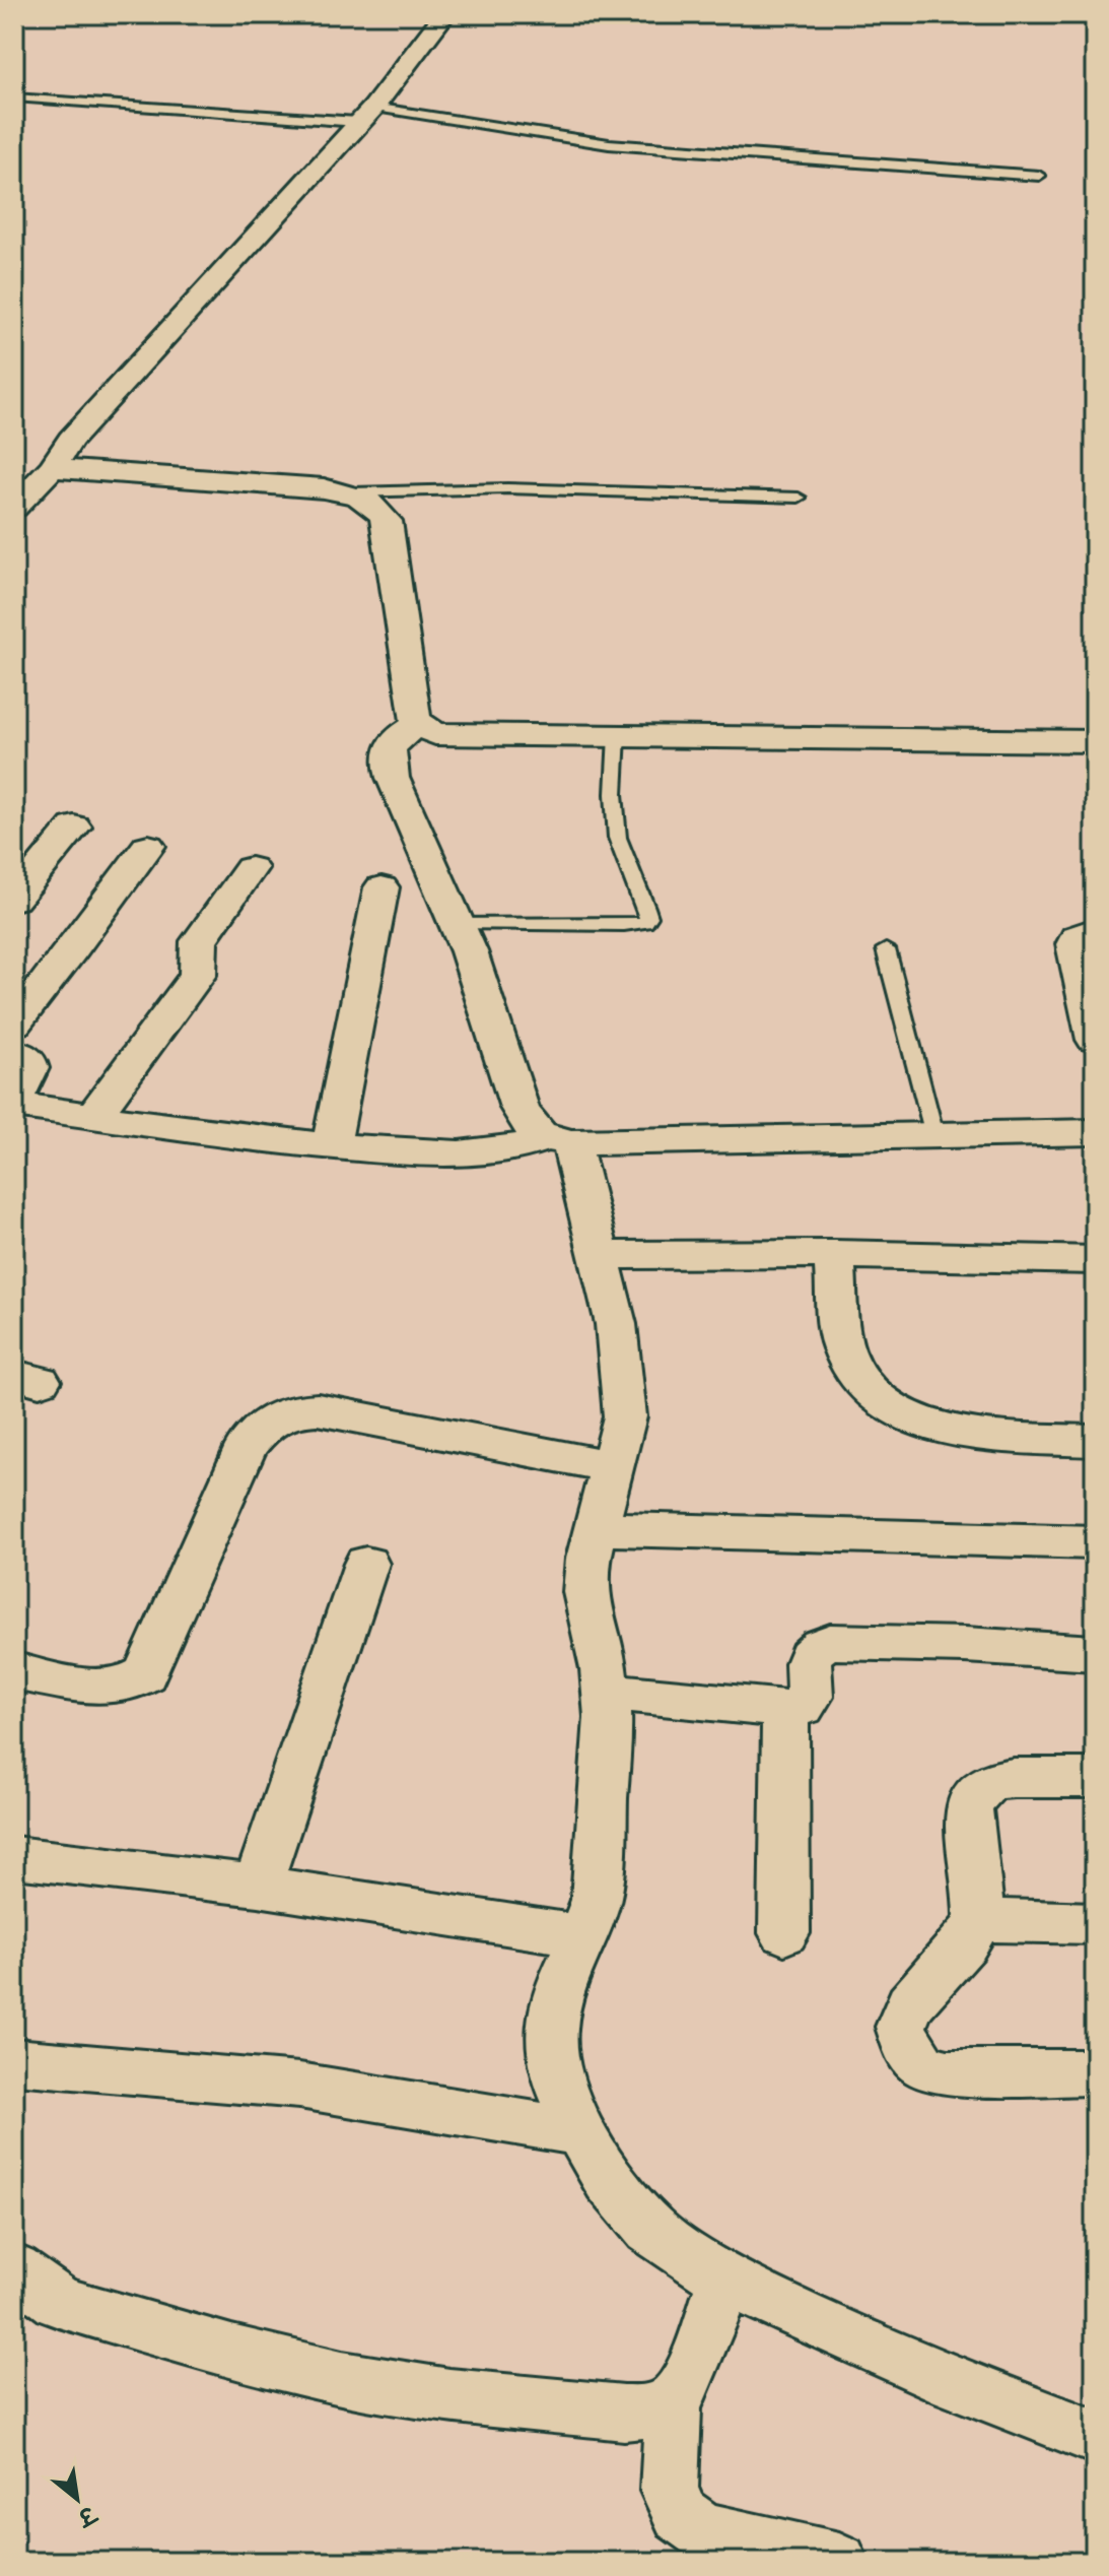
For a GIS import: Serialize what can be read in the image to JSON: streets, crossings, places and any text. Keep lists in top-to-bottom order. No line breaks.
{"north":"bottom right"}
